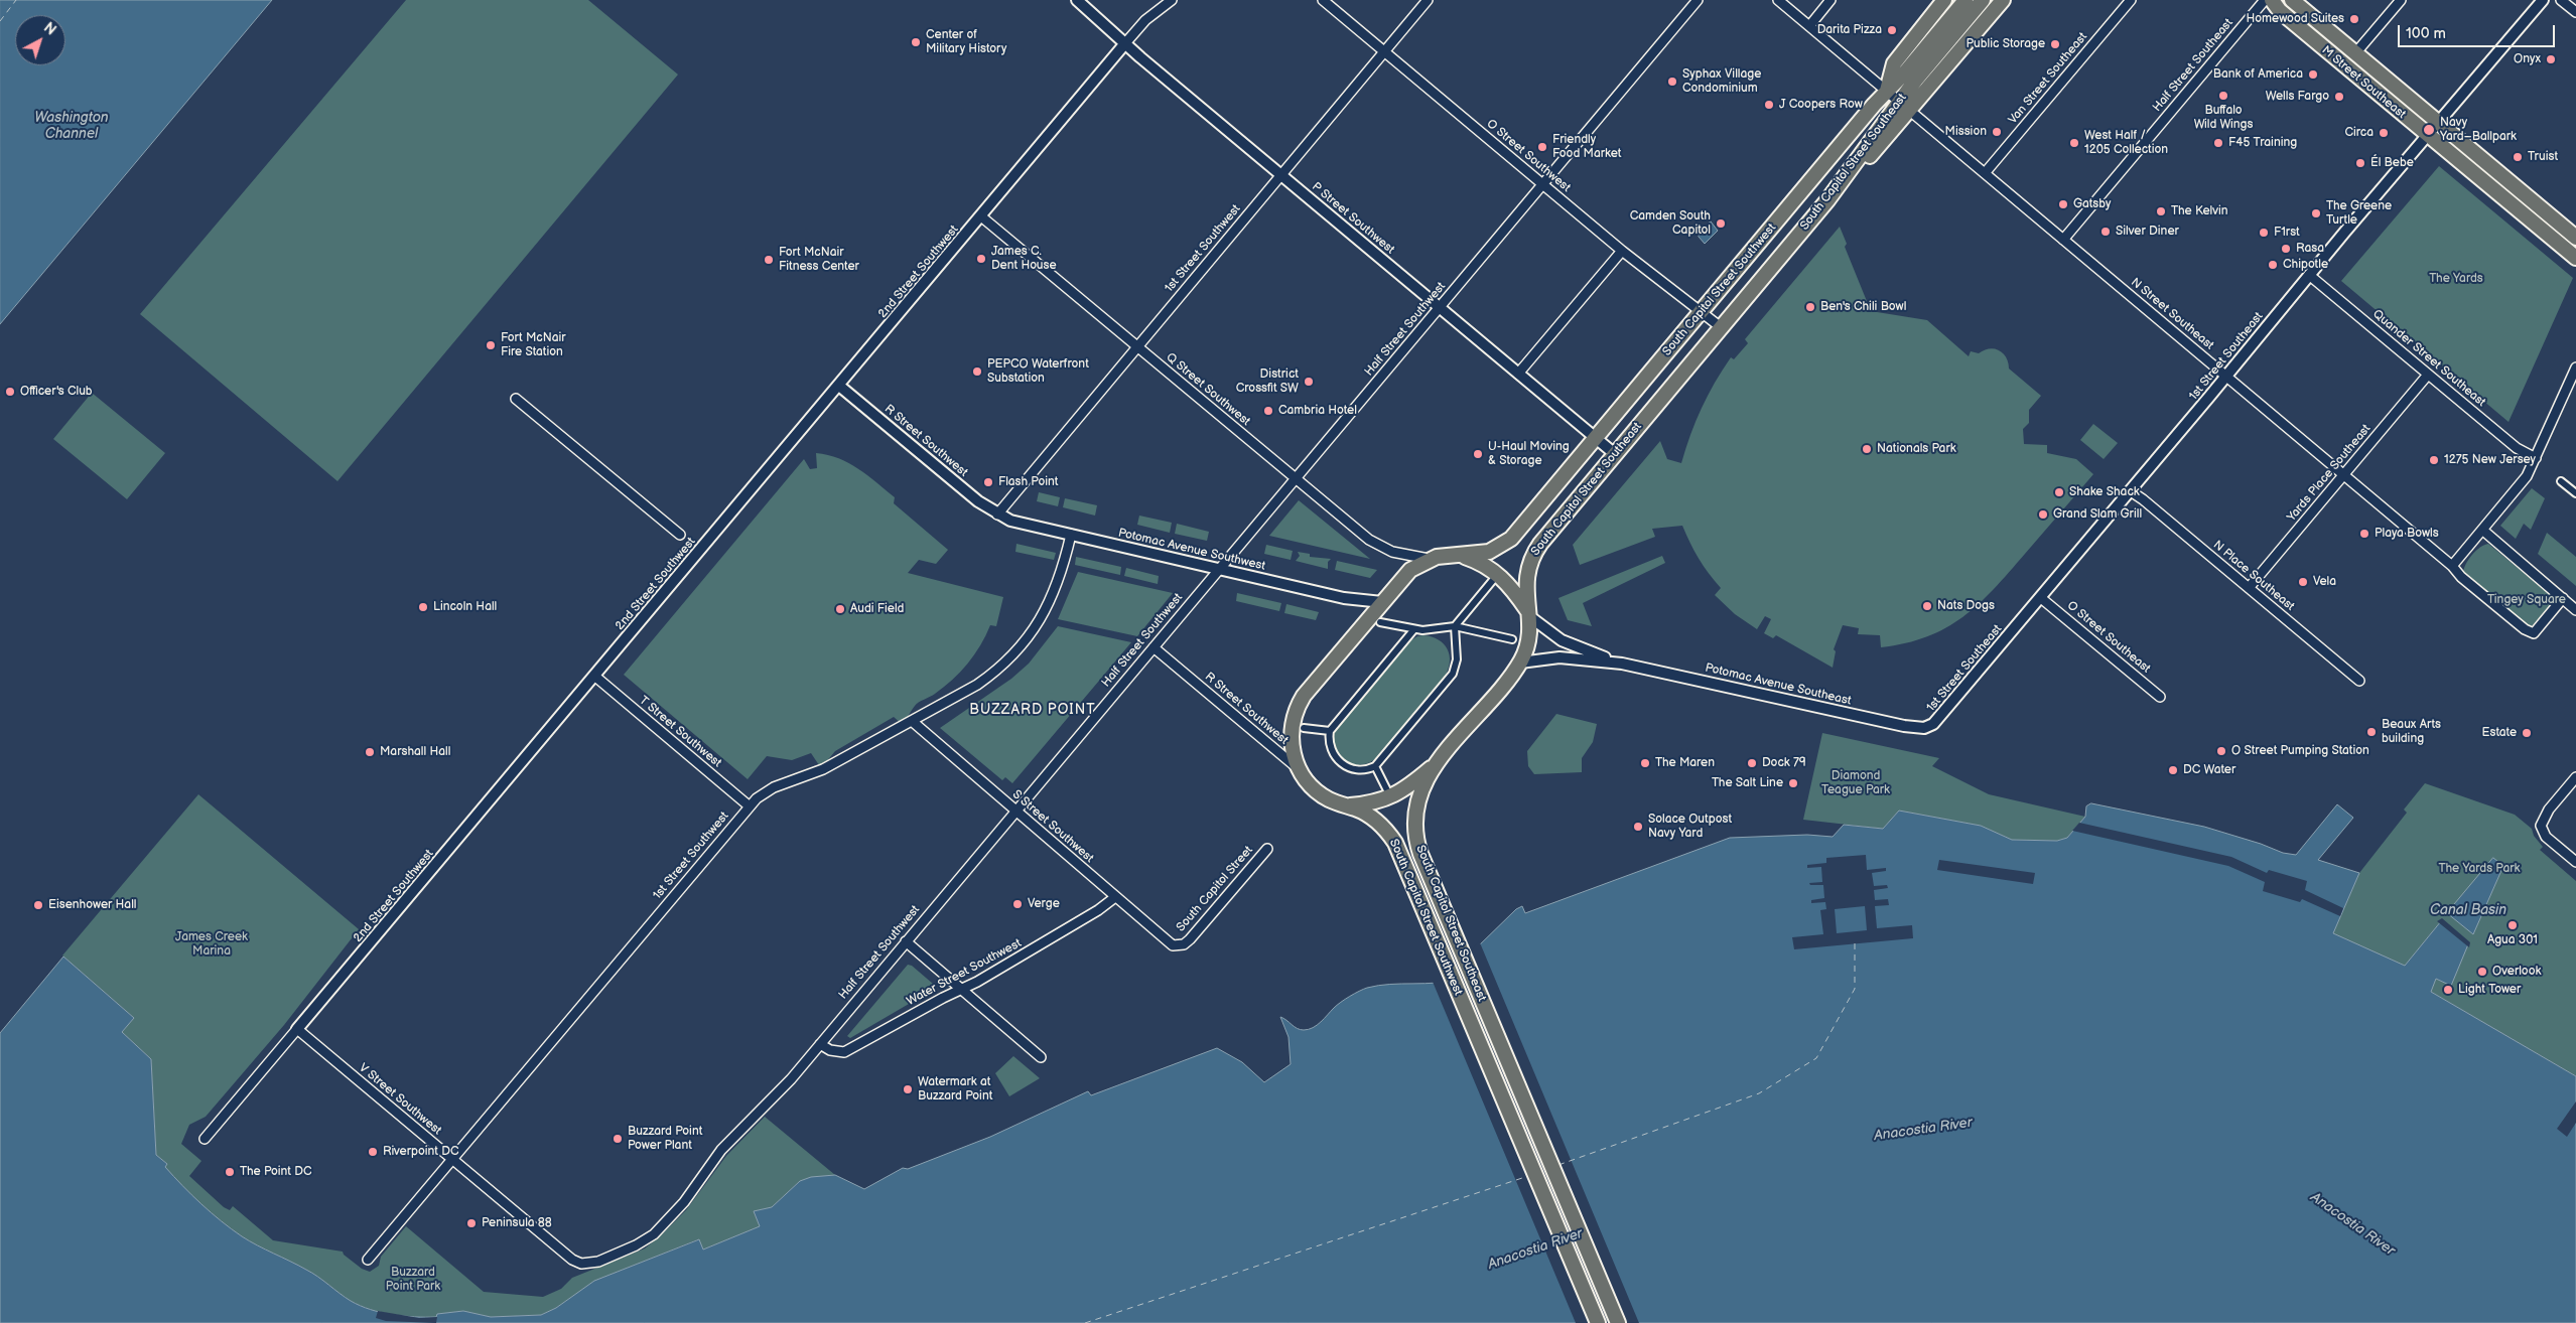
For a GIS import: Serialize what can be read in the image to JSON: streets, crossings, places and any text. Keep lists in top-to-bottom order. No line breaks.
{"streets":{"main road":["M Street Southeast","South Capitol Street Southeast","South Capitol Street Southwest"],"street":["Half Street Southeast","Van Street Southeast","O Street Southwest","P Street Southwest","1st Street Southwest","2nd Street Southwest","N Street Southeast","Half Street Southwest","1st Street Southeast","Quander Street Southeast","Q Street Southwest","R Street Southwest","Yards Place Southeast","Potomac Avenue Southwest","N Place Southeast","O Street Southeast","Potomac Avenue Southeast","T Street Southwest","S Street Southwest","South Capitol Street","Water Street Southwest","V Street Southwest"]},"crossings":[["Half Street Southeast","N Street Southeast"],["Van Street Southeast","N Street Southeast"],["M Street Southeast","1st Street Southeast"],["O Street Southwest","South Capitol Street Southeast"],["O Street Southwest","1st Street Southwest"],["O Street Southwest","South Capitol Street Southwest"],["O Street Southwest","Half Street Southwest"],["South Capitol Street Southeast","P Street Southwest"],["South Capitol Street Southeast","South Capitol Street Southwest"],["South Capitol Street Southeast","N Street Southeast"],["South Capitol Street Southeast","Potomac Avenue Southeast"],["P Street Southwest","1st Street Southwest"],["P Street Southwest","2nd Street Southwest"],["P Street Southwest","South Capitol Street Southwest"],["P Street Southwest","Half Street Southwest"],["1st Street Southwest","Q Street Southwest"],["1st Street Southwest","R Street Southwest"],["1st Street Southwest","Potomac Avenue Southwest"],["1st Street Southwest","T Street Southwest"],["1st Street Southwest","S Street Southwest"],["1st Street Southwest","V Street Southwest"],["2nd Street Southwest","Q Street Southwest"],["2nd Street Southwest","R Street Southwest"],["2nd Street Southwest","T Street Southwest"],["2nd Street Southwest","V Street Southwest"],["South Capitol Street Southwest","N Street Southeast"],["South Capitol Street Southwest","Q Street Southwest"],["South Capitol Street Southwest","R Street Southwest"],["South Capitol Street Southwest","Potomac Avenue Southwest"],["South Capitol Street Southwest","Potomac Avenue Southeast"],["N Street Southeast","1st Street Southeast"],["N Street Southeast","Yards Place Southeast"],["Half Street Southwest","Q Street Southwest"],["Half Street Southwest","R Street Southwest"],["Half Street Southwest","Potomac Avenue Southwest"],["Half Street Southwest","S Street Southwest"],["Half Street Southwest","Water Street Southwest"],["Half Street Southwest","V Street Southwest"],["1st Street Southeast","Quander Street Southeast"],["1st Street Southeast","N Place Southeast"],["1st Street Southeast","O Street Southeast"],["1st Street Southeast","Potomac Avenue Southeast"],["Quander Street Southeast","Yards Place Southeast"],["R Street Southwest","Potomac Avenue Southwest"],["Yards Place Southeast","N Place Southeast"],["S Street Southwest","South Capitol Street"],["S Street Southwest","Water Street Southwest"]],"districts":["BUZZARD POINT"],"water":["Washington Channel","Canal Basin","Anacostia River"],"parks":["The Yards","Tingey Square","Diamond Teague Park","The Yards Park","James Creek Marina","Buzzard Point Park"],"places":["Homewood Suites","Darita Pizza","Center of Military History","Public Storage","Onyx","Bank of America","Syphax Village Condominium","Buffalo Wild Wings","Wells Fargo","J Coopers Row","Navy Yard–Ballpark","Mission","Circa","West Half / 1205 Collection","F45 Training","Friendly Food Market","Truist","Él Bebe","Gatsby","The Kelvin","The Greene Turtle","Camden South Capitol","Silver Diner","F1rst","Rasa","James C. Dent House","Fort McNair Fitness Center","Chipotle","Ben's Chili Bowl","Fort McNair Fire Station","PEPCO Waterfront Substation","District Crossfit SW","Officer's Club","Cambria Hotel","Nationals Park","U-Haul Moving & Storage","1275 New Jersey","Flash Point","Shake Shack","Grand Slam Grill","Playa Bowls","Vela","Nats Dogs","Lincoln Hall","Audi Field","Beaux Arts building","Estate","O Street Pumping Station","Marshall Hall","The Maren","Dock 79","DC Water","The Salt Line","Solace Outpost Navy Yard","Verge","Eisenhower Hall","Agua 301","Overlook","Light Tower","Watermark at Buzzard Point","Buzzard Point Power Plant","Riverpoint DC","The Point DC","Peninsula 88"],"scale_bar":"100 m","north":"top right"}
